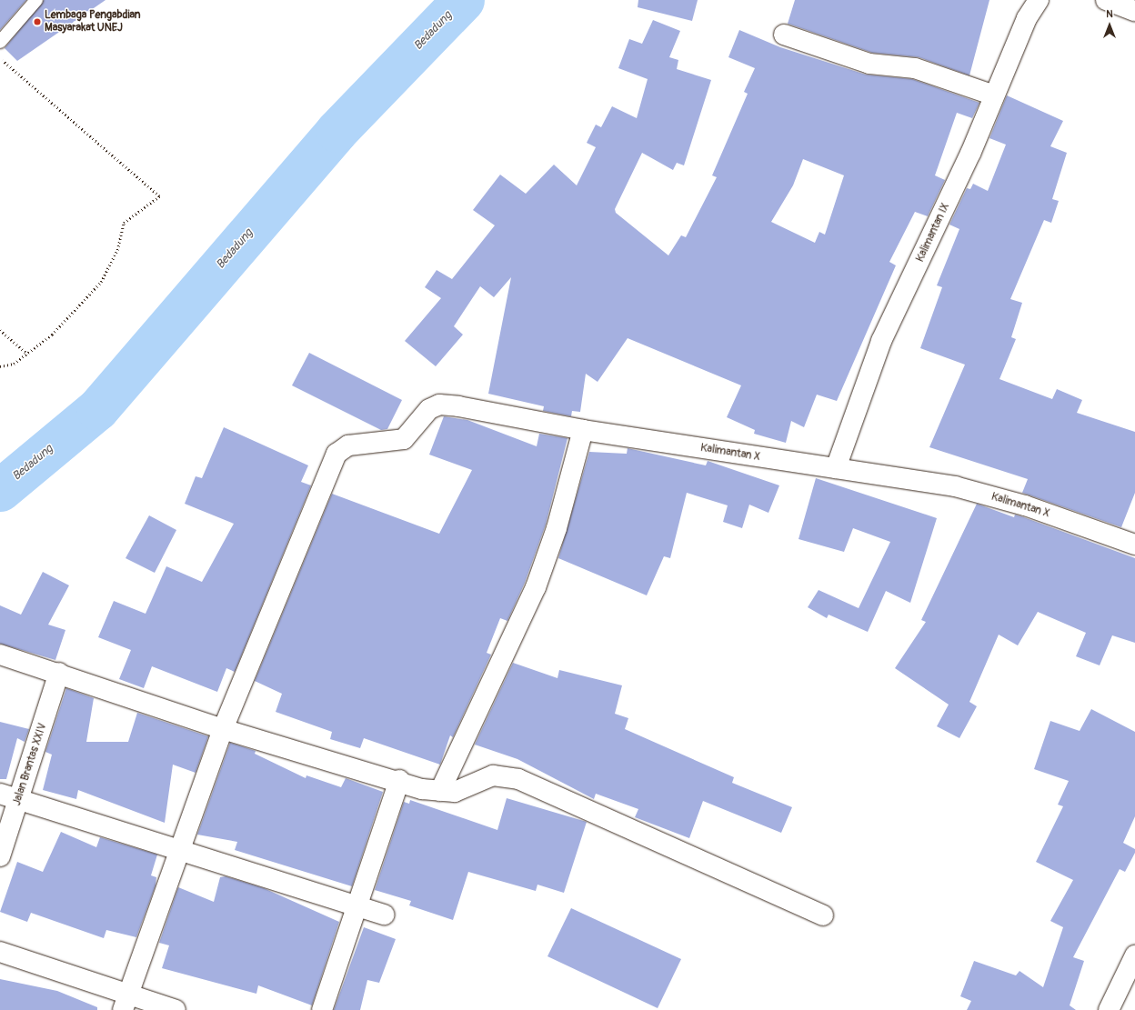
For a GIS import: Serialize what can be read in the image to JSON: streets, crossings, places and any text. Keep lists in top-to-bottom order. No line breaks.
{"streets":{"street":["Kalimantan IX","Kalimantan X","Jalan Brantas XXIV"]},"crossings":[["Kalimantan IX","Kalimantan X"]],"water":["Bedadung"],"places":["Lembaga Pengabdian Masyarakat UNEJ"],"north":"top"}
